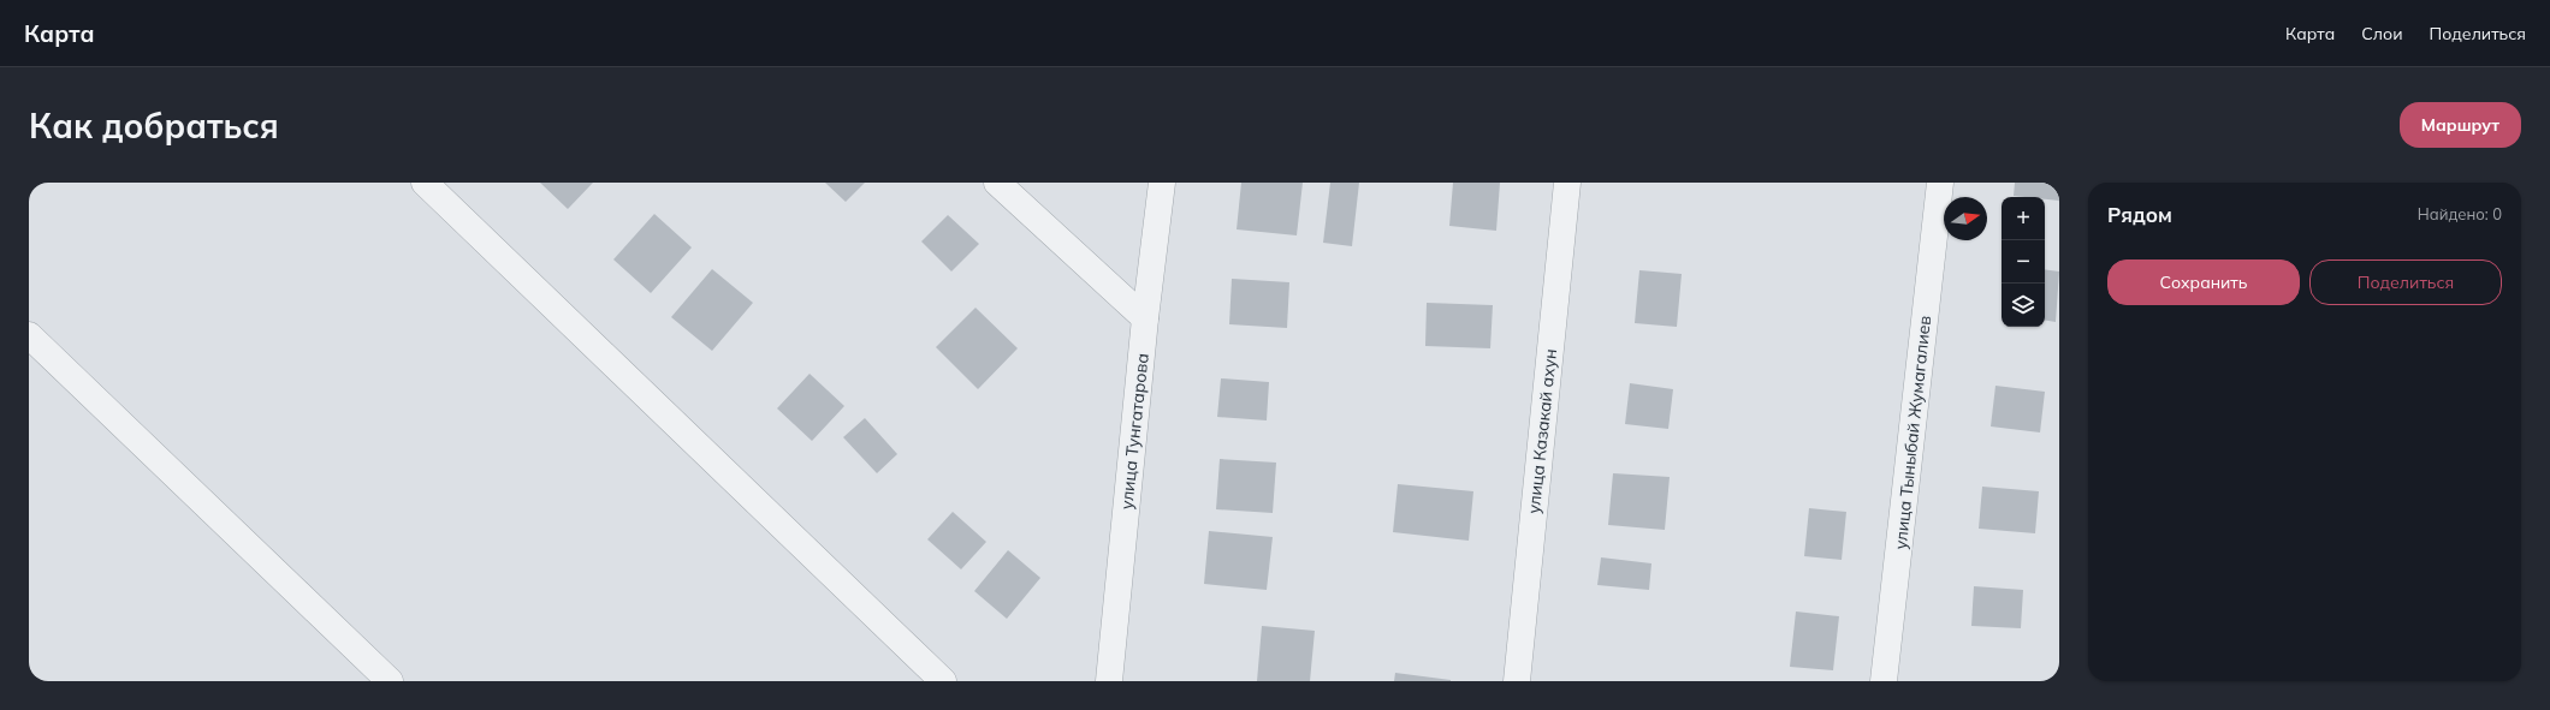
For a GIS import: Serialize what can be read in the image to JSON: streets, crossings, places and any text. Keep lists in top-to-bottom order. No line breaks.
{"streets":{"street":["улица Тунгатарова","улица Казакай ахун","улица Тыныбай Жумагалиев"]},"north":"right","page":{"header":"Карта","nav":["Карта","Слои","Поделиться"],"buttons":["Маршрут",["Сохранить","Поделиться"]],"title":"Как добраться","heading":["Рядом","Найдено: 0"],"map_buttons":["+","−"]}}
